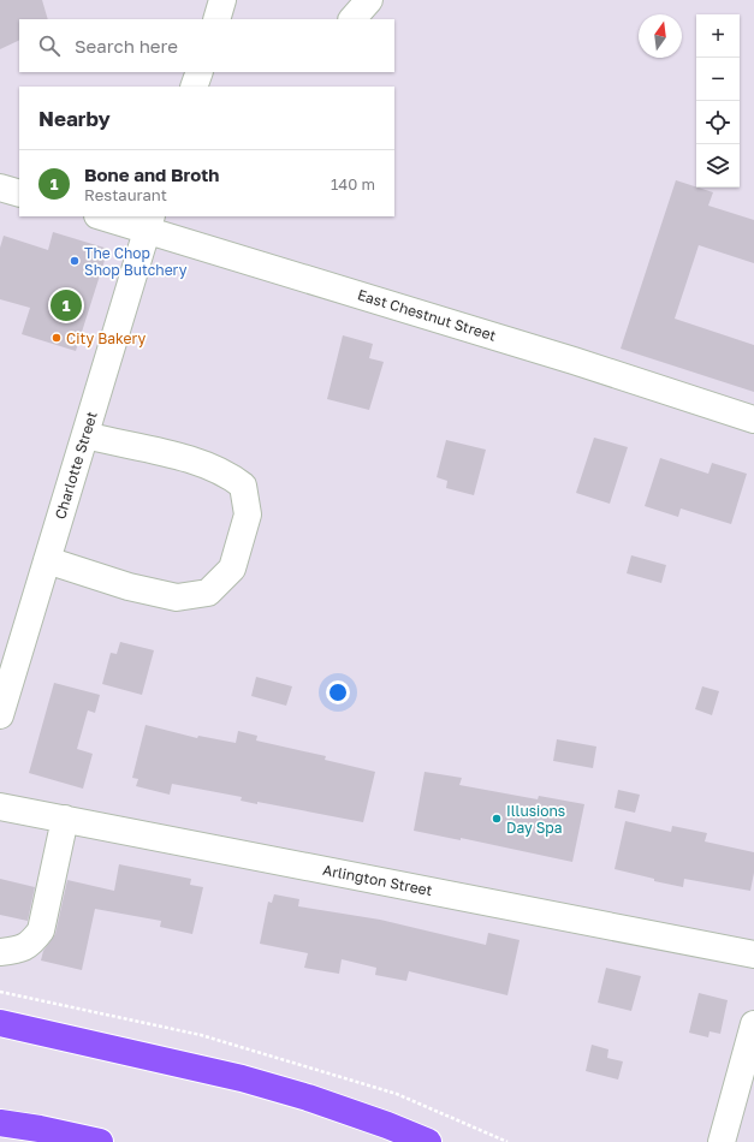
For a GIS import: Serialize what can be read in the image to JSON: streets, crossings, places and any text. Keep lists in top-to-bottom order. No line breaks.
{"streets":{"street":["East Chestnut Street","Charlotte Street","Arlington Street"]},"crossings":[["East Chestnut Street","Charlotte Street"]],"places":["The Chop Shop Butchery","City Bakery","Illusions Day Spa"],"north":"top","page":{"map_buttons":["+","−"],"search":"Search here","heading":"Nearby","list":[{"mark":"1","name":"Bone and Broth","note":"Restaurant","value":"140 m"}],"pins":"1"}}
